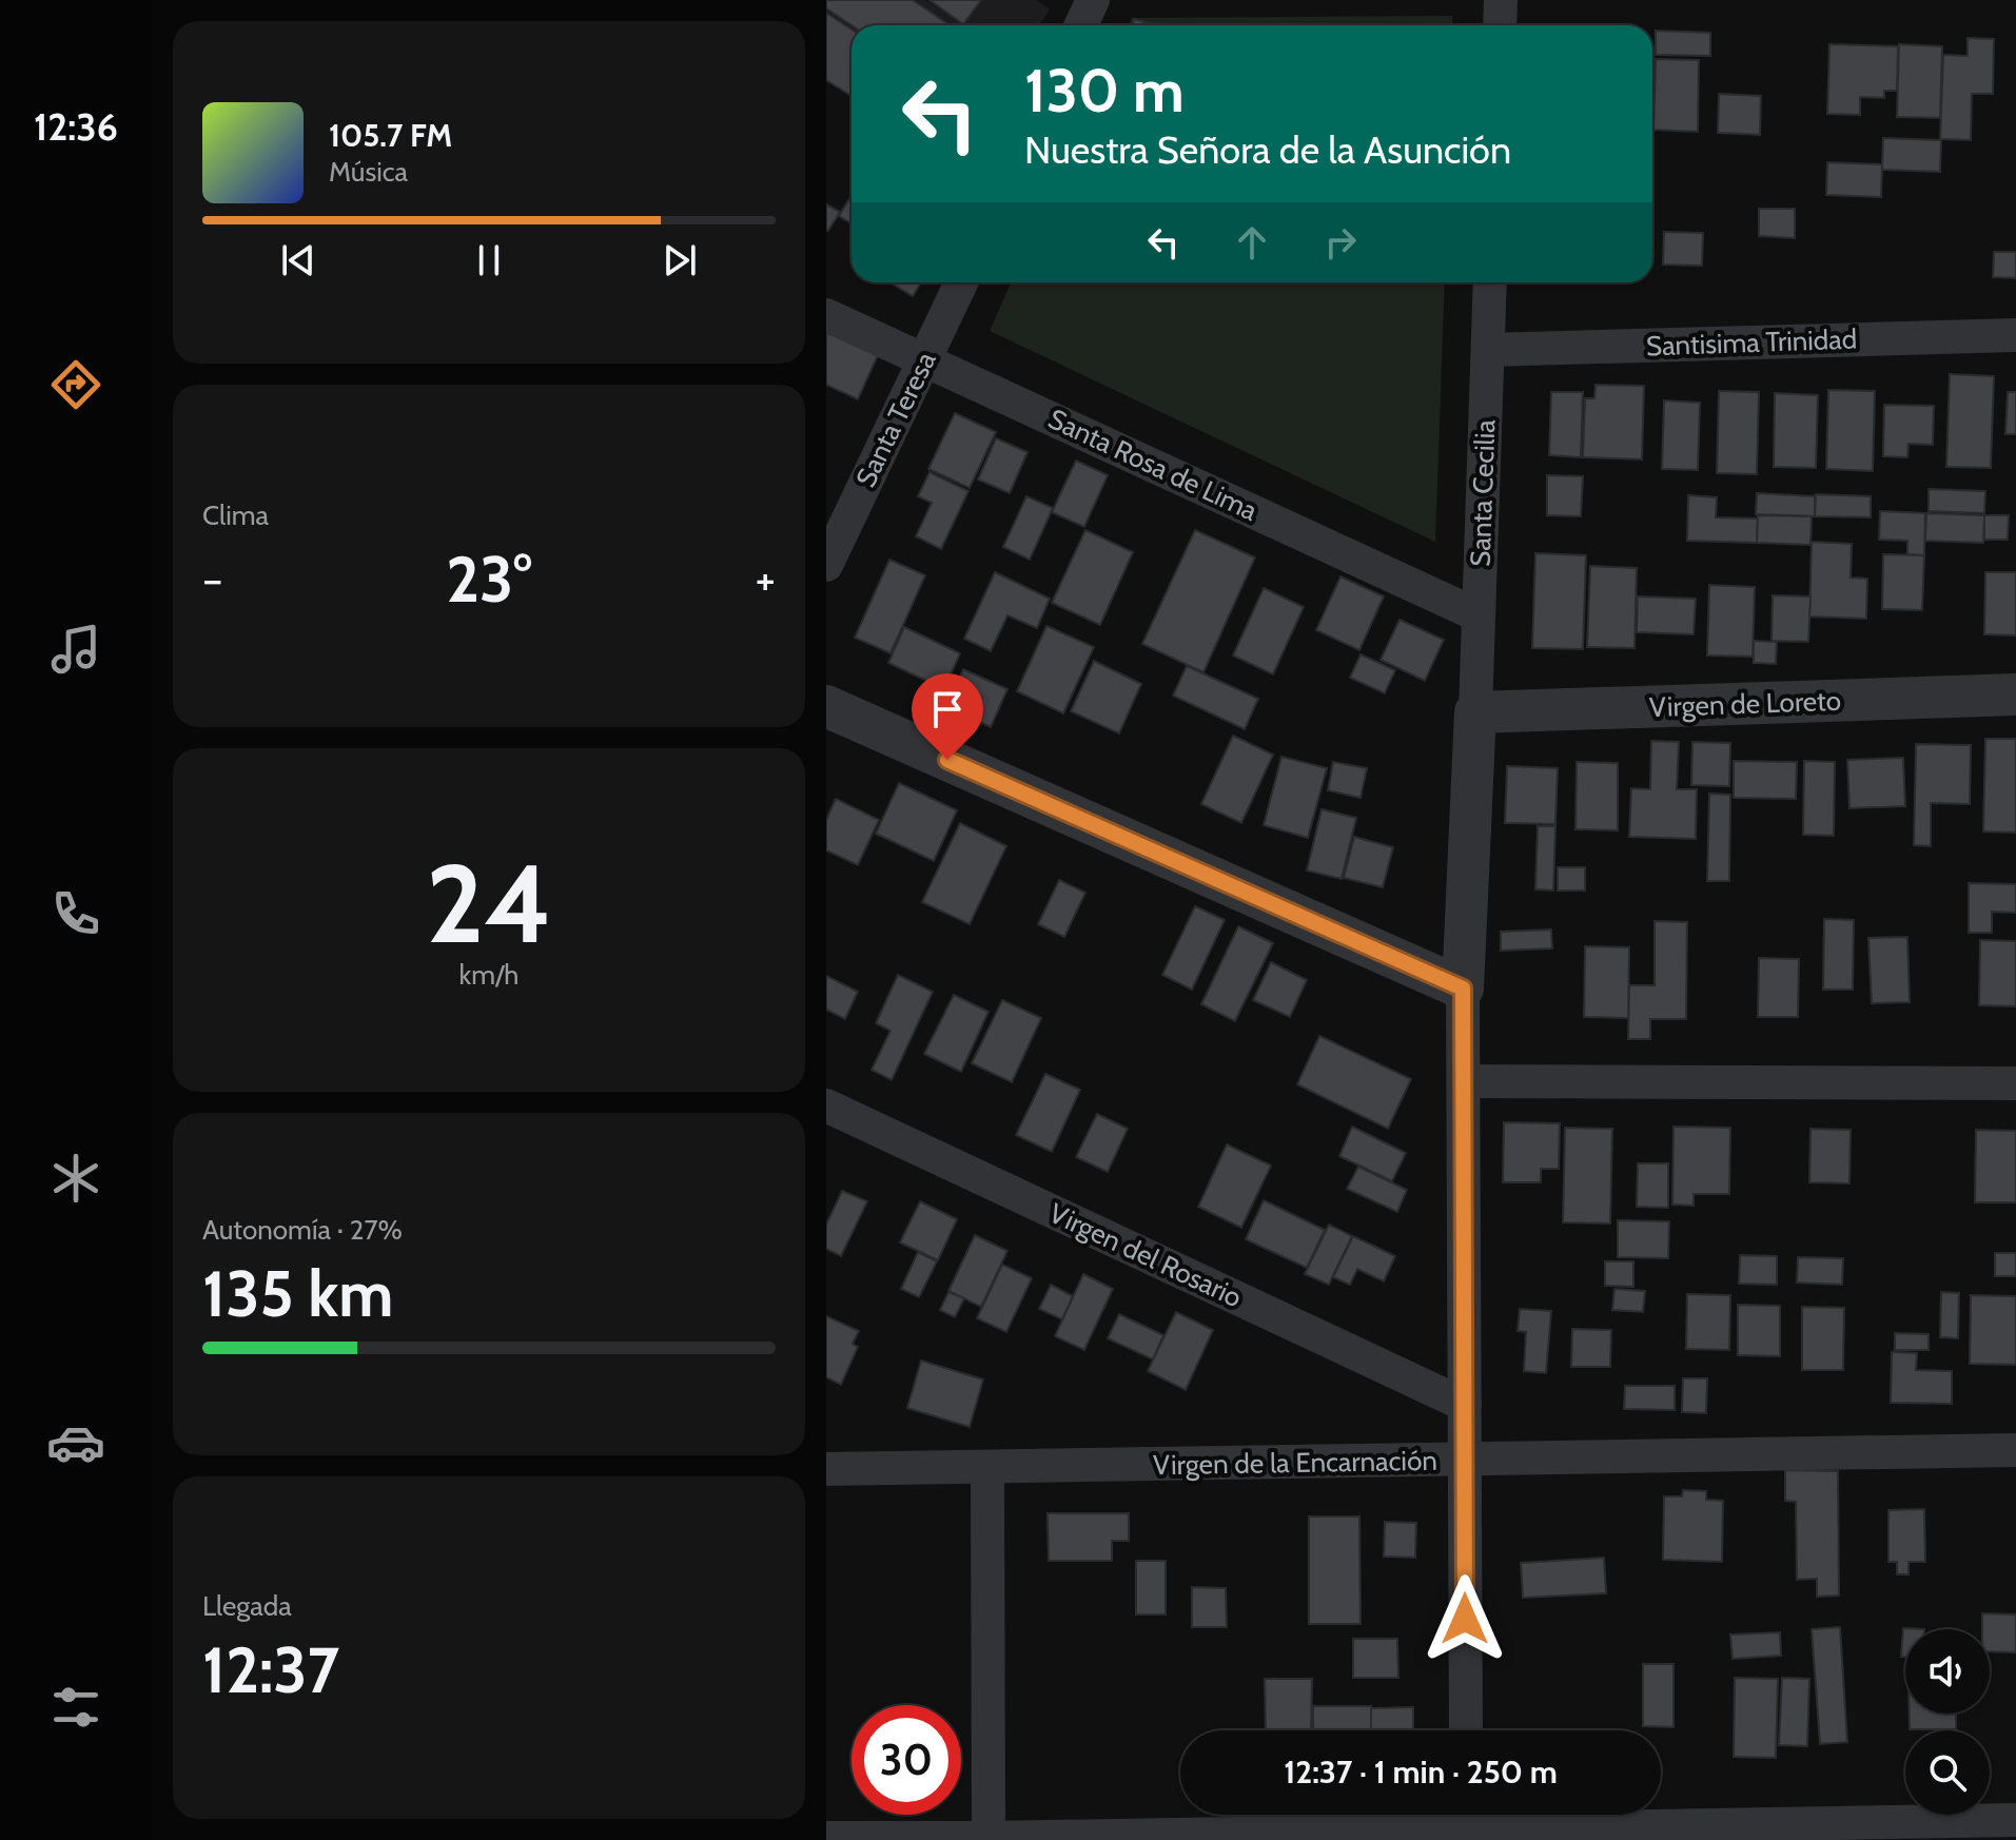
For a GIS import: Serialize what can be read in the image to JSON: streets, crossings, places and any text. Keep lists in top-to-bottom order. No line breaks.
{"streets":{"street":["Santisima Trinidad","Santa Teresa","Santa Rosa de Lima","Santa Cecilia","Virgen de Loreto","Virgen del Rosario","Virgen de la Encarnación"]},"crossings":[["Santisima Trinidad","Santa Cecilia"],["Santa Teresa","Santa Rosa de Lima"],["Santa Rosa de Lima","Santa Cecilia"],["Santa Cecilia","Virgen de Loreto"]],"page":{"tabs":"12:36","turn":["130 m","Nuestra Señora de la Asunción"],"song":["105.7 FM","Música"],"tile":["Clima",["24","km/h"],["Autonomía · 27%","135 km"],["Llegada","12:37"]],"heat":["−","23°","+"],"limit":"30","trip":"12:37 · 1 min · 250 m"}}
